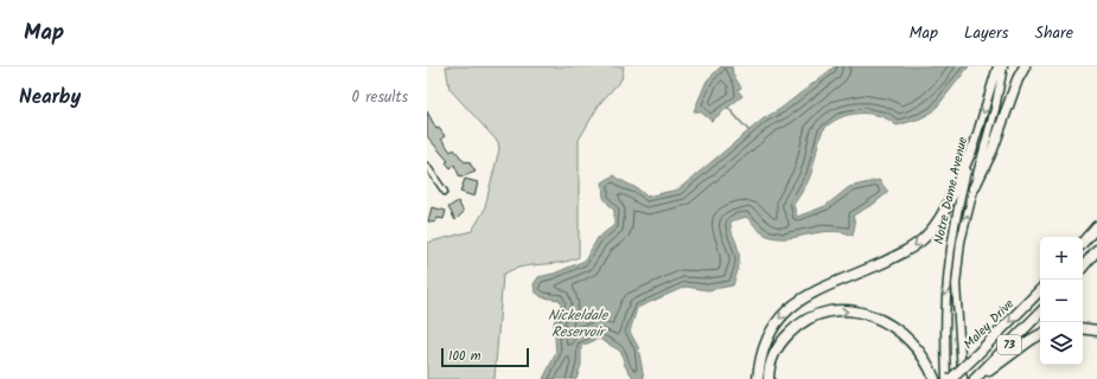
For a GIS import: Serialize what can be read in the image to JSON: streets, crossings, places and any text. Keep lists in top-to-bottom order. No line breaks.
{"streets":{"highway":["Maley Drive","73"],"main road":["Notre Dame Avenue"]},"crossings":[["Notre Dame Avenue","Maley Drive"]],"water":["Nickeldale Reservoir"],"scale_bar":"100 m","page":{"header":"Map","nav":["Map","Layers","Share"],"heading":["Nearby","0 results"],"map_buttons":["+","−"],"scale":"100 m"}}
